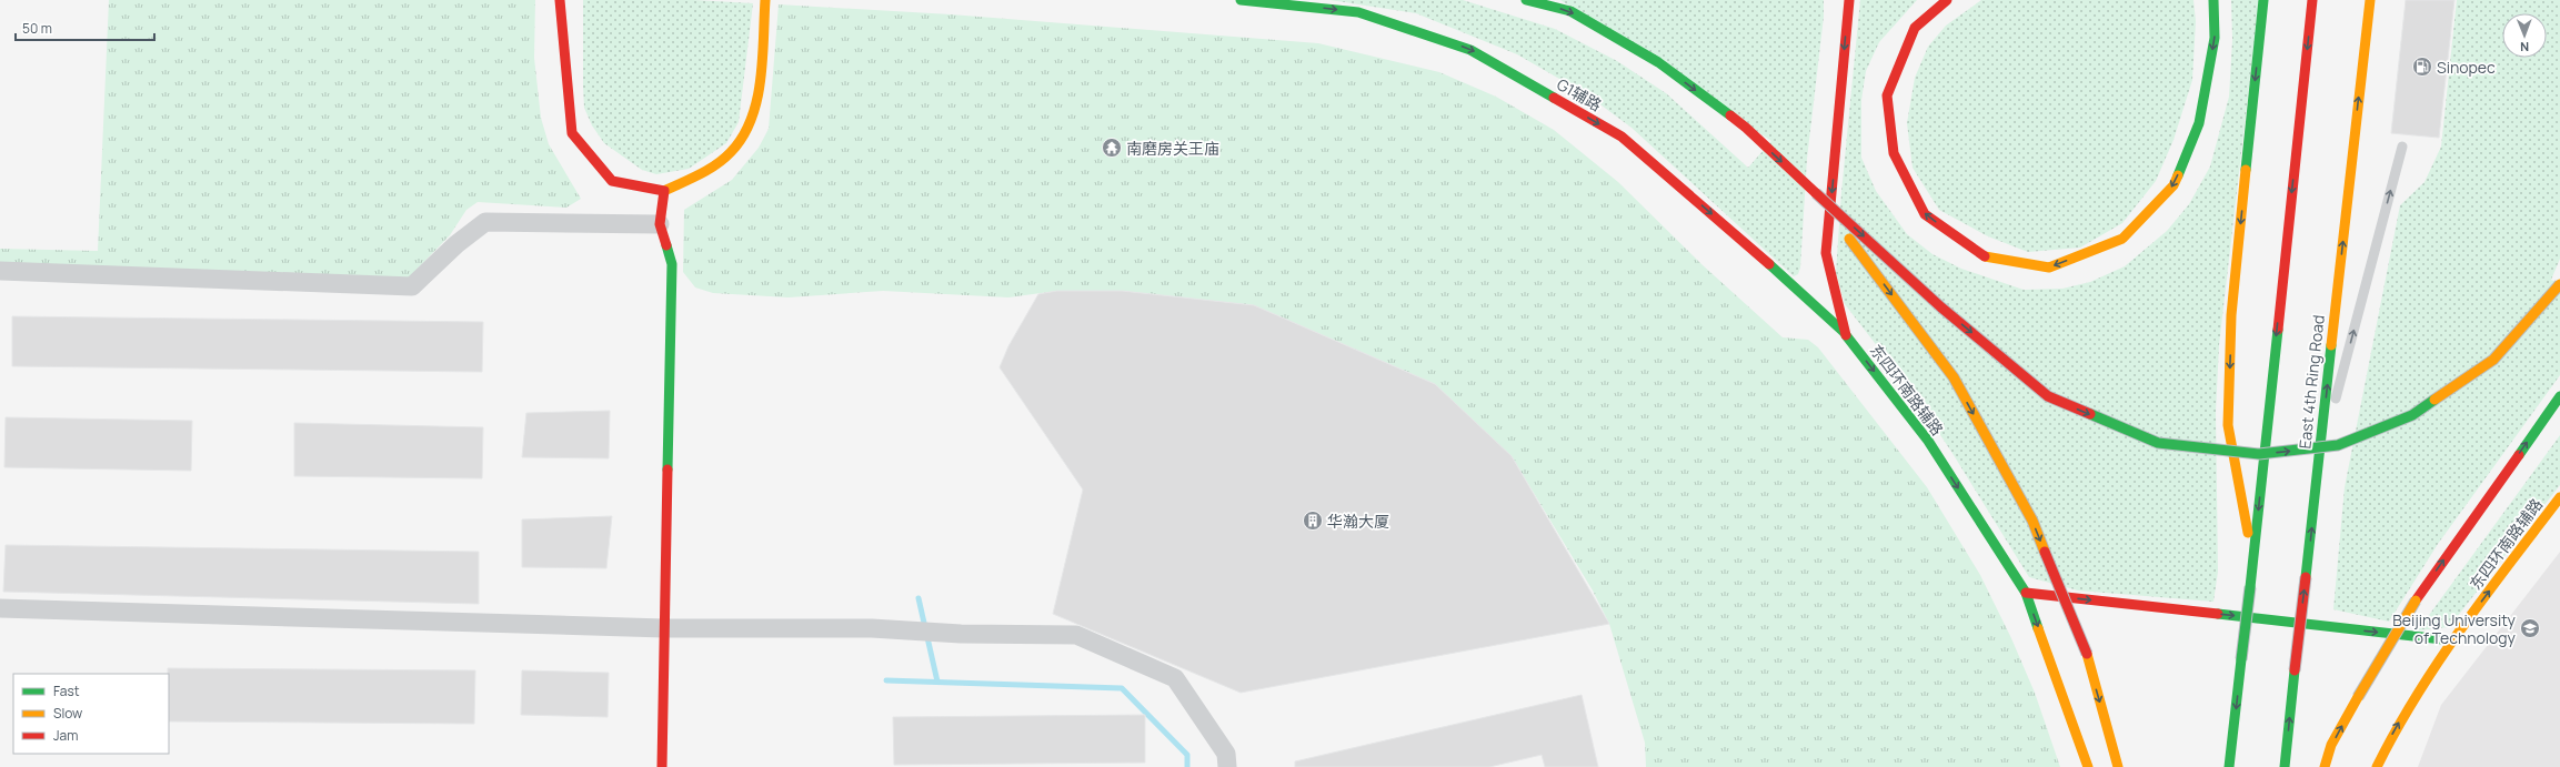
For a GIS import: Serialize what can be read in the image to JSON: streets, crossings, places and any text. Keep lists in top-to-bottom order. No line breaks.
{"streets":{"main road":["G1辅路","East 4th Ring Road","东四环南路辅路"]},"crossings":[["G1辅路","东四环南路辅路"]],"places":{"fuel station":["Sinopec"],"temple":["南磨房关王庙"],"building":["华瀚大厦"],"school or university":["Beijing University of Technology"]},"legend":["Fast","Slow","Jam"],"scale_bar":"50 m","north":"bottom"}
